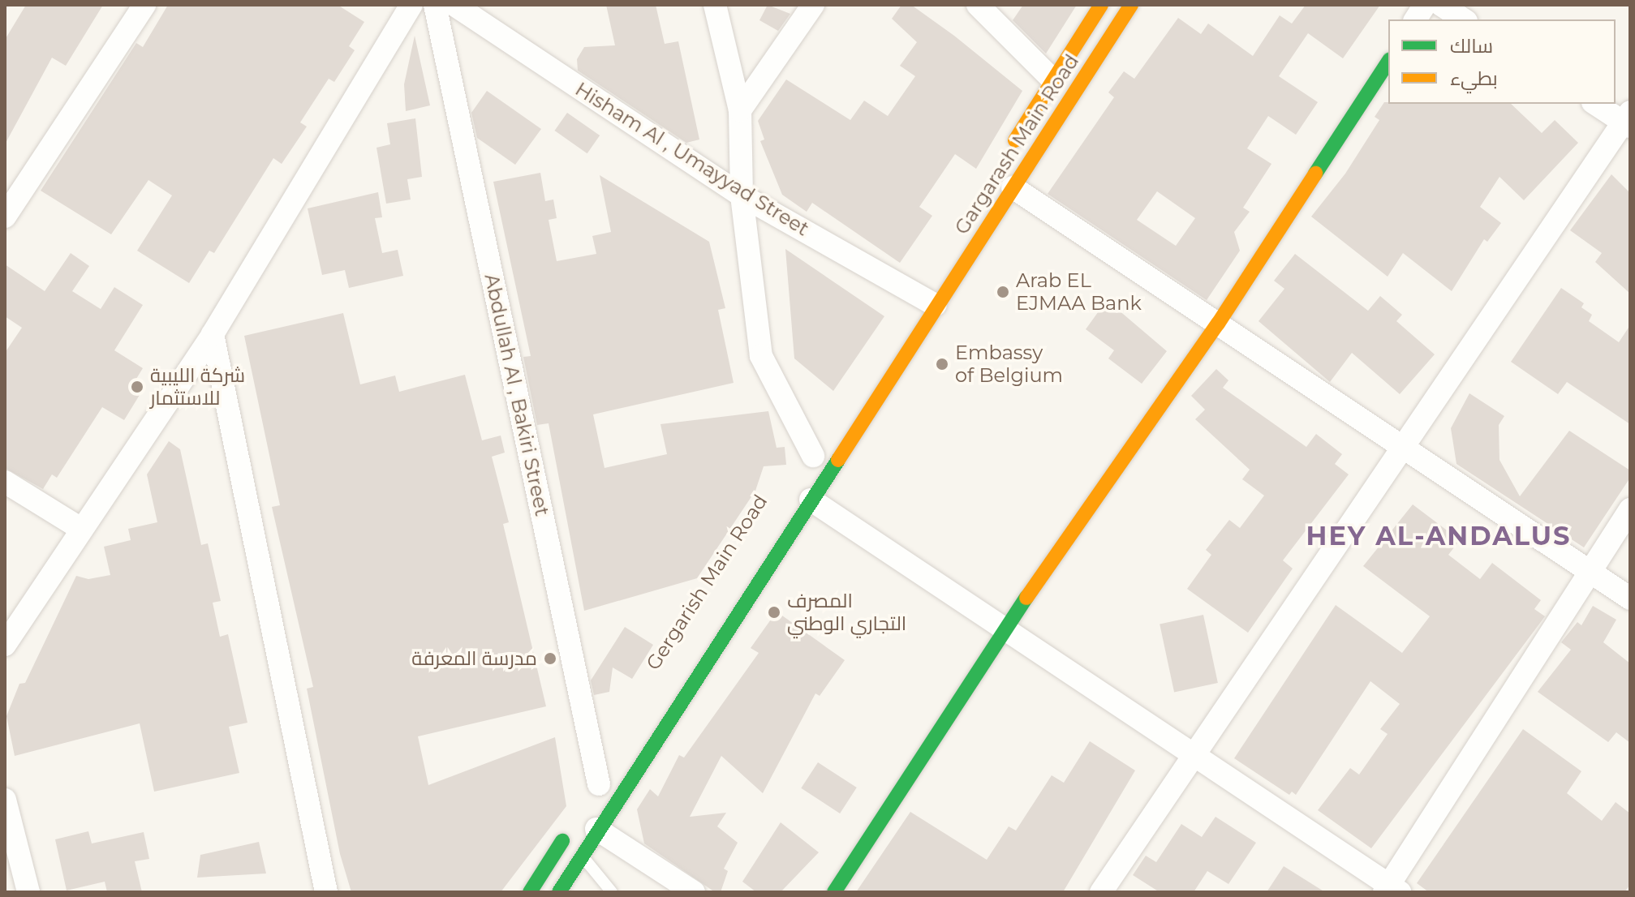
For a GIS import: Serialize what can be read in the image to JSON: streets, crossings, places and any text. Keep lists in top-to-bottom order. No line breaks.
{"streets":{"main road":["Gargarash Main Road"],"street":["Hisham Al , Umayyad Street","Abdullah Al , Bakiri Street"]},"crossings":[["Gargarash Main Road","Hisham Al , Umayyad Street"]],"districts":["HEY AL-ANDALUS"],"places":["Arab EL EJMAA Bank","Embassy of Belgium","شركة الليبية للاستثمار","المصرف التجاري الوطني","مدرسة المعرفة"],"legend":["سالك","بطيء"]}
